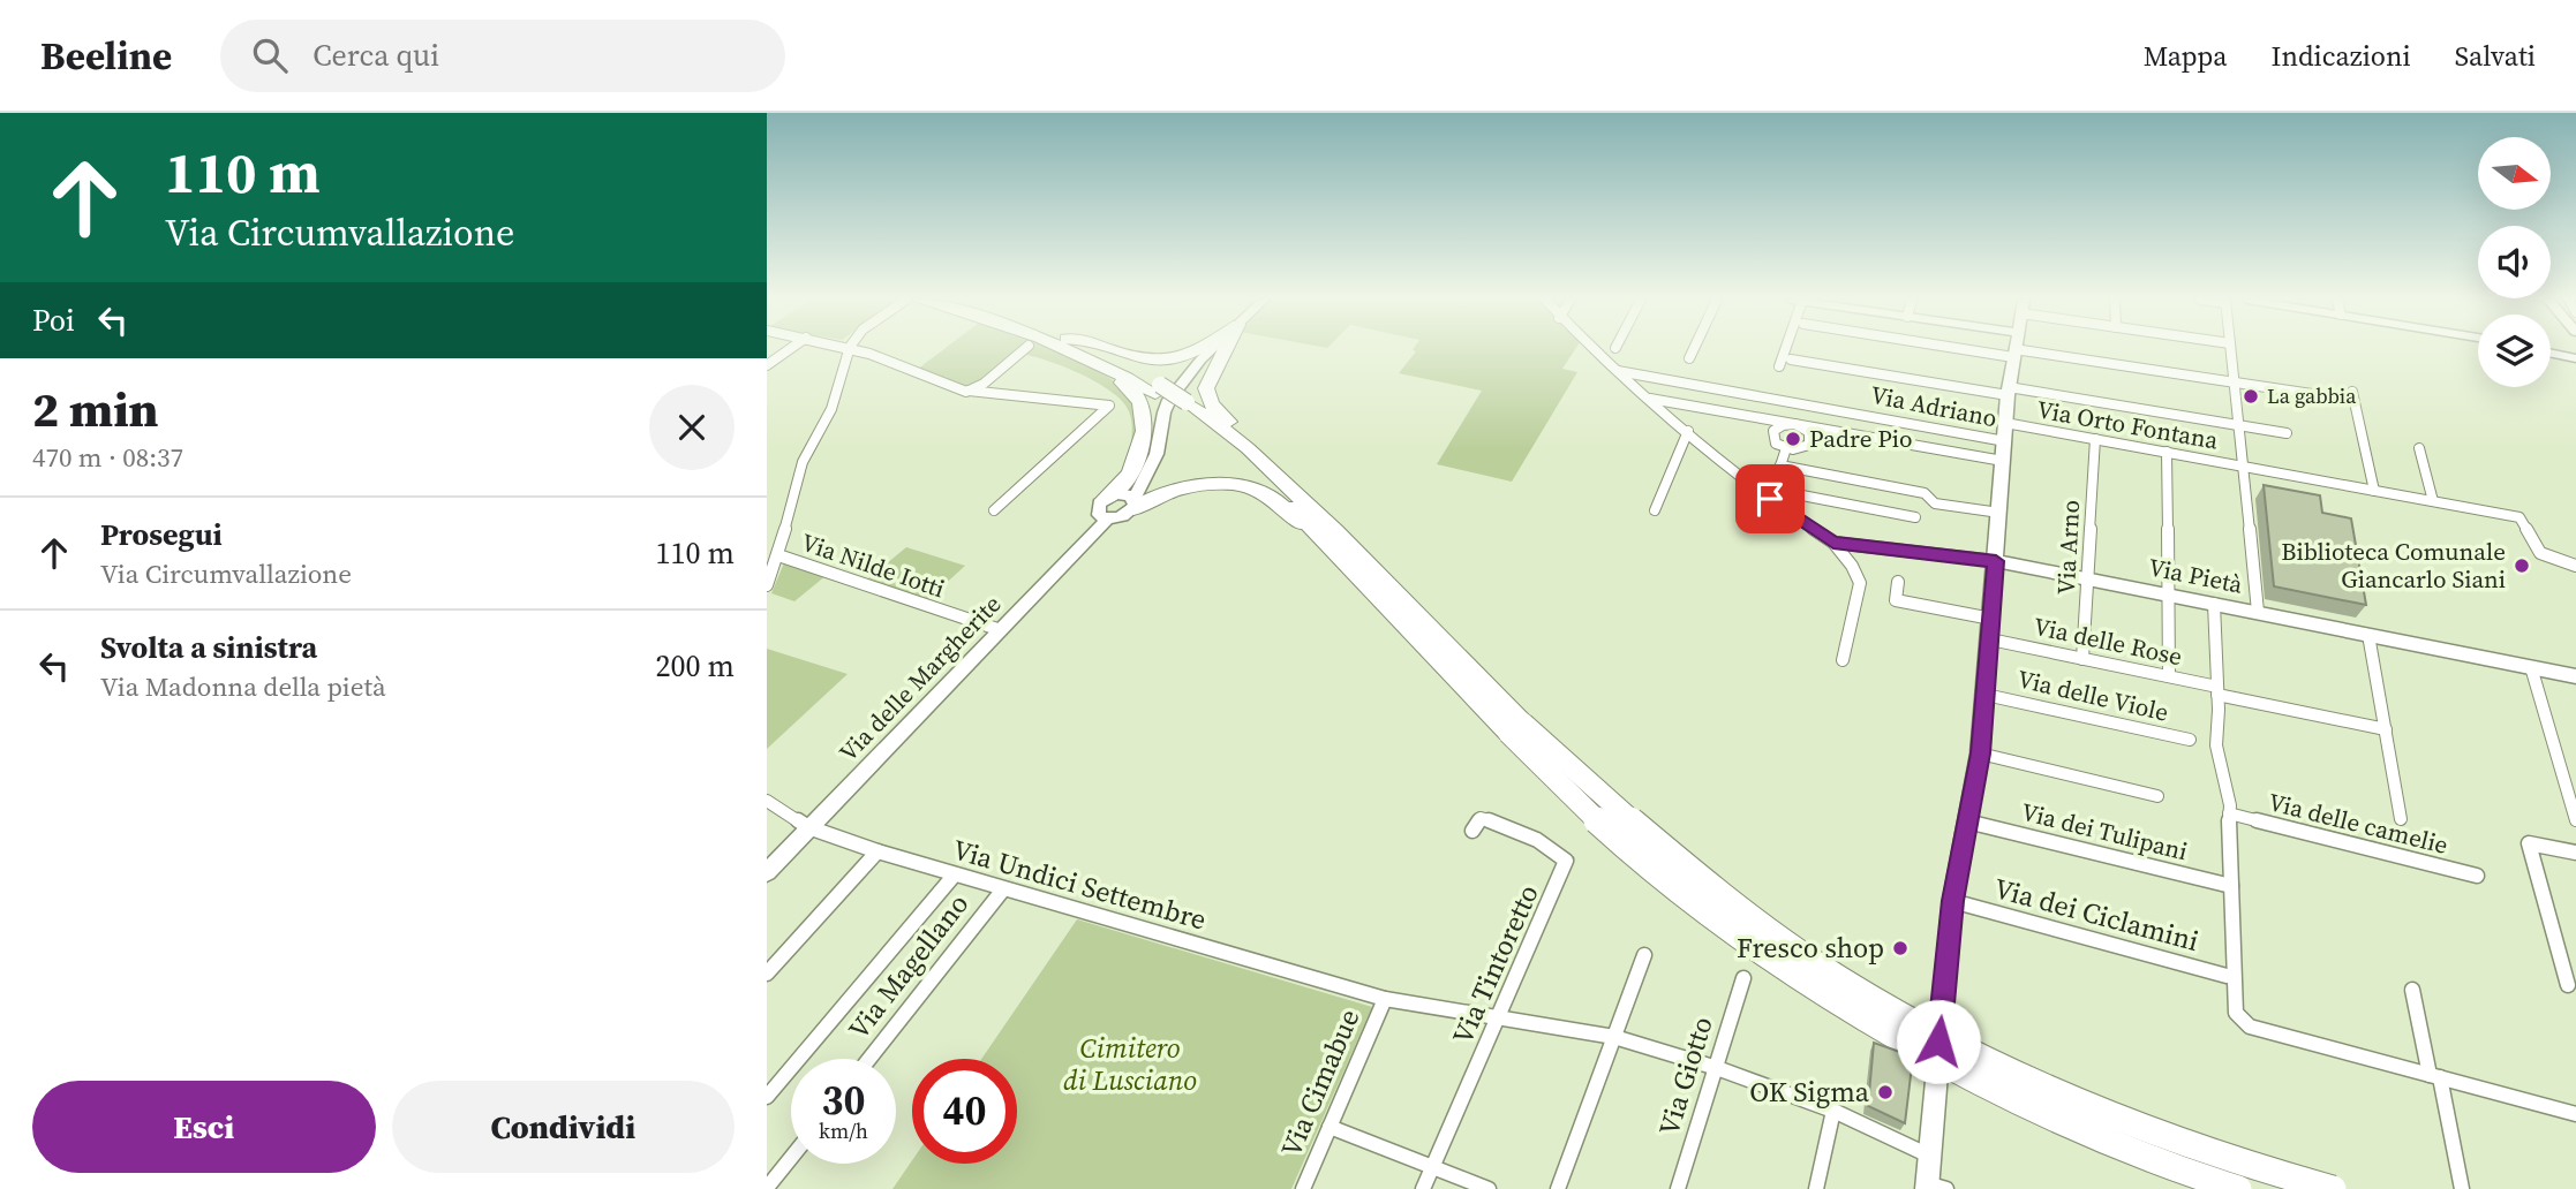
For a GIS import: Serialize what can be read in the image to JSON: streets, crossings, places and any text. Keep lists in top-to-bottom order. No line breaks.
{"streets":{"street":["Via Adriano","Via Orto Fontana","Via Arno","Via Nilde Iotti","Via Pietà","Via delle Rose","Via delle Margherite","Via delle Viole","Via delle camelie","Via dei Tulipani","Via Undici Settembre","Via dei Ciclamini","Via Tintoretto","Via Magellano","Via Giotto","Via Cimabue"]},"crossings":[["Via Orto Fontana","Via Arno"],["Via Arno","Via Pietà"],["Via Arno","Via delle Rose"],["Via Nilde Iotti","Via delle Margherite"],["Via delle Margherite","Via Undici Settembre"],["Via Undici Settembre","Via Tintoretto"],["Via Undici Settembre","Via Magellano"],["Via Undici Settembre","Via Giotto"],["Via Undici Settembre","Via Cimabue"]],"parks":["Cimitero di Lusciano"],"places":["La gabbia","Padre Pio","Biblioteca Comunale Giancarlo Siani","Fresco shop","OK Sigma"],"north":"right","page":{"header":"Beeline","search":"Cerca qui","nav":["Mappa","Indicazioni","Salvati"],"turn":["110 m","Via Circumvallazione"],"then":"Poi","heading":["2 min","470 m · 08:37"],"list":[{"name":"Prosegui","note":"Via Circumvallazione","value":"110 m"},{"name":"Svolta a sinistra","note":"Via Madonna della pietà","value":"200 m"}],"speed":"30 km/h","limit":"40","buttons":["Esci","Condividi"]}}
